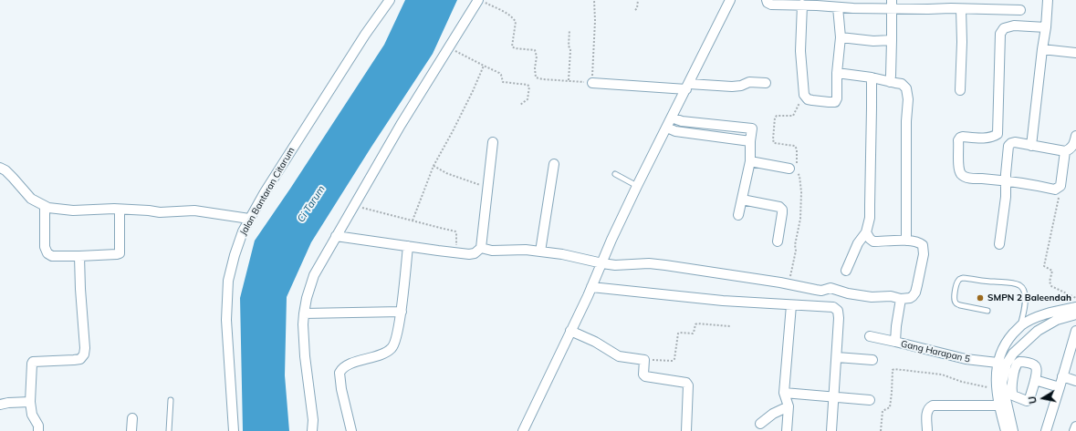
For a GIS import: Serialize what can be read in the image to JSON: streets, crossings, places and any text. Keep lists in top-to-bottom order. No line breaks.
{"streets":{"street":["Jalan Bantaran Citarum","Gang Harapan 5"]},"water":["Ci Tarum"],"places":["SMPN 2 Baleendah"],"north":"left"}
